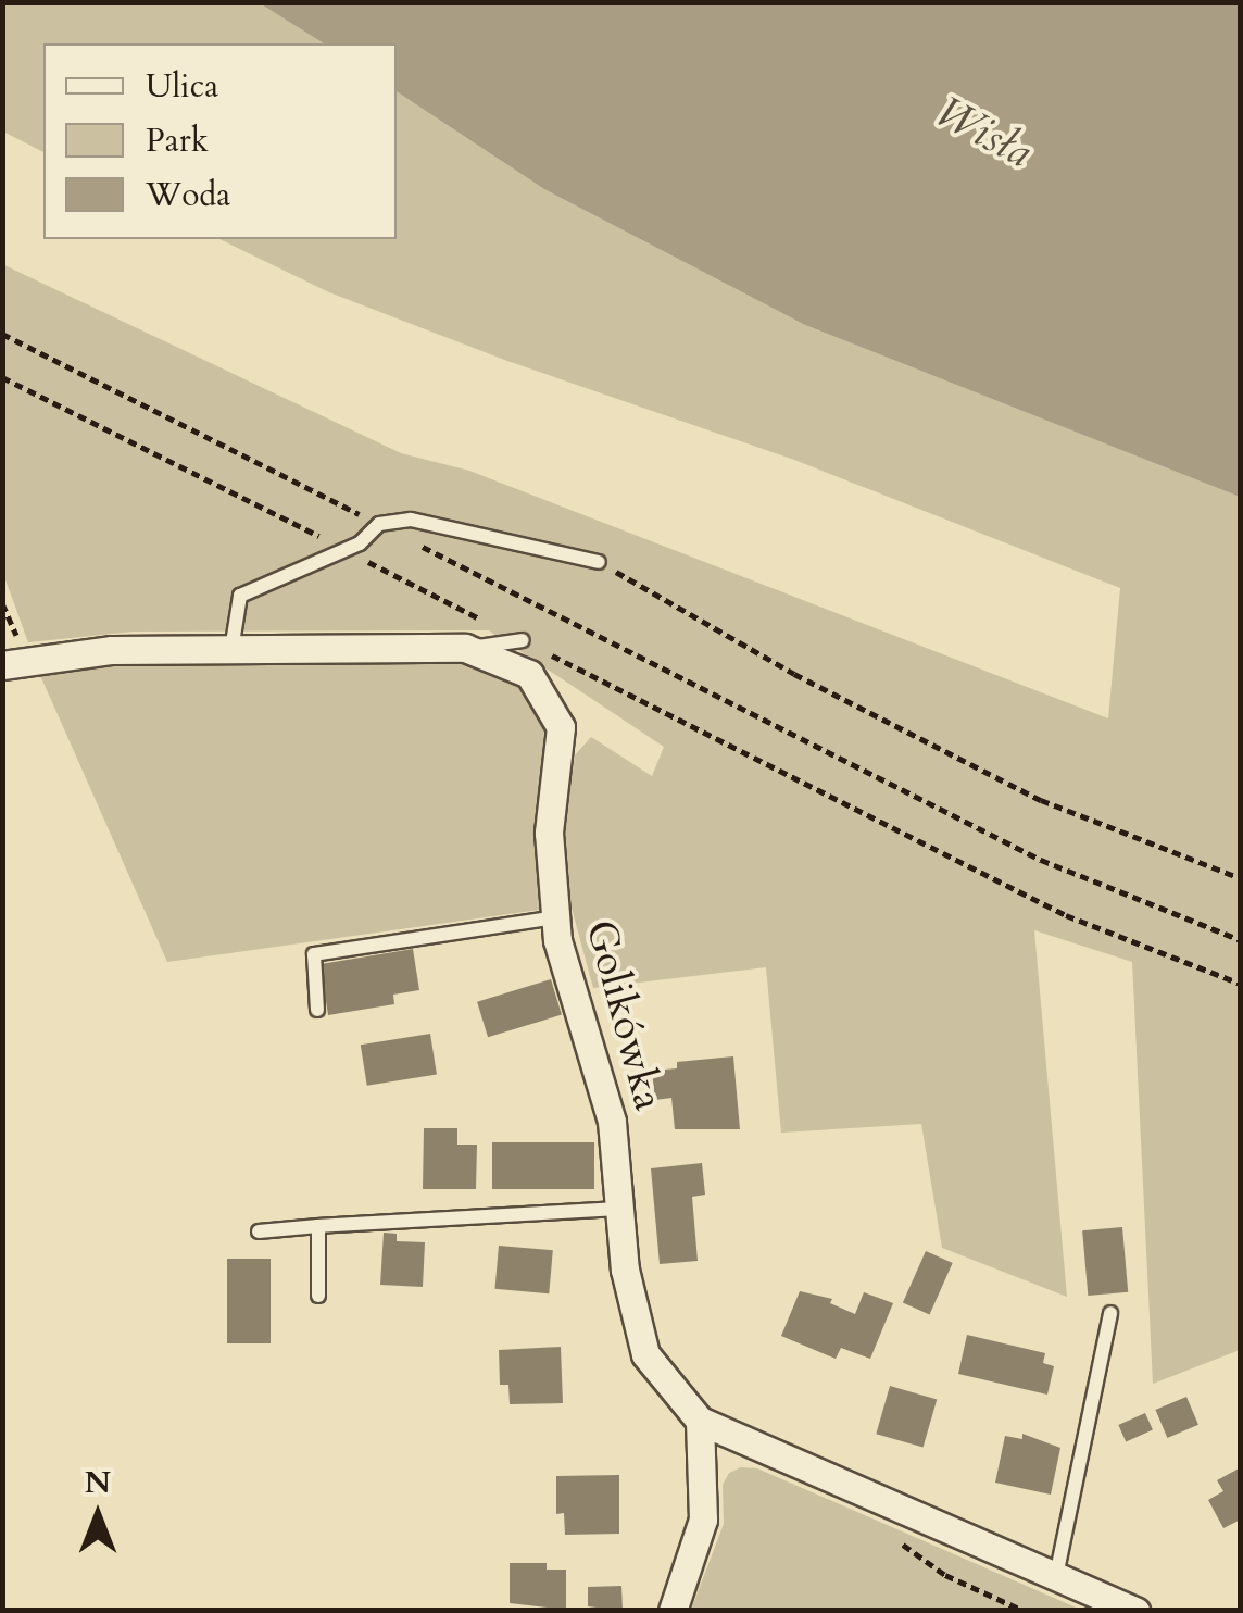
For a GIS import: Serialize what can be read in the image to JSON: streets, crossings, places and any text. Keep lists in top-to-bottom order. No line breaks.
{"streets":{"street":["Golikówka"]},"water":["Wisła"],"legend":["Ulica","Park","Woda"],"north":"top"}
